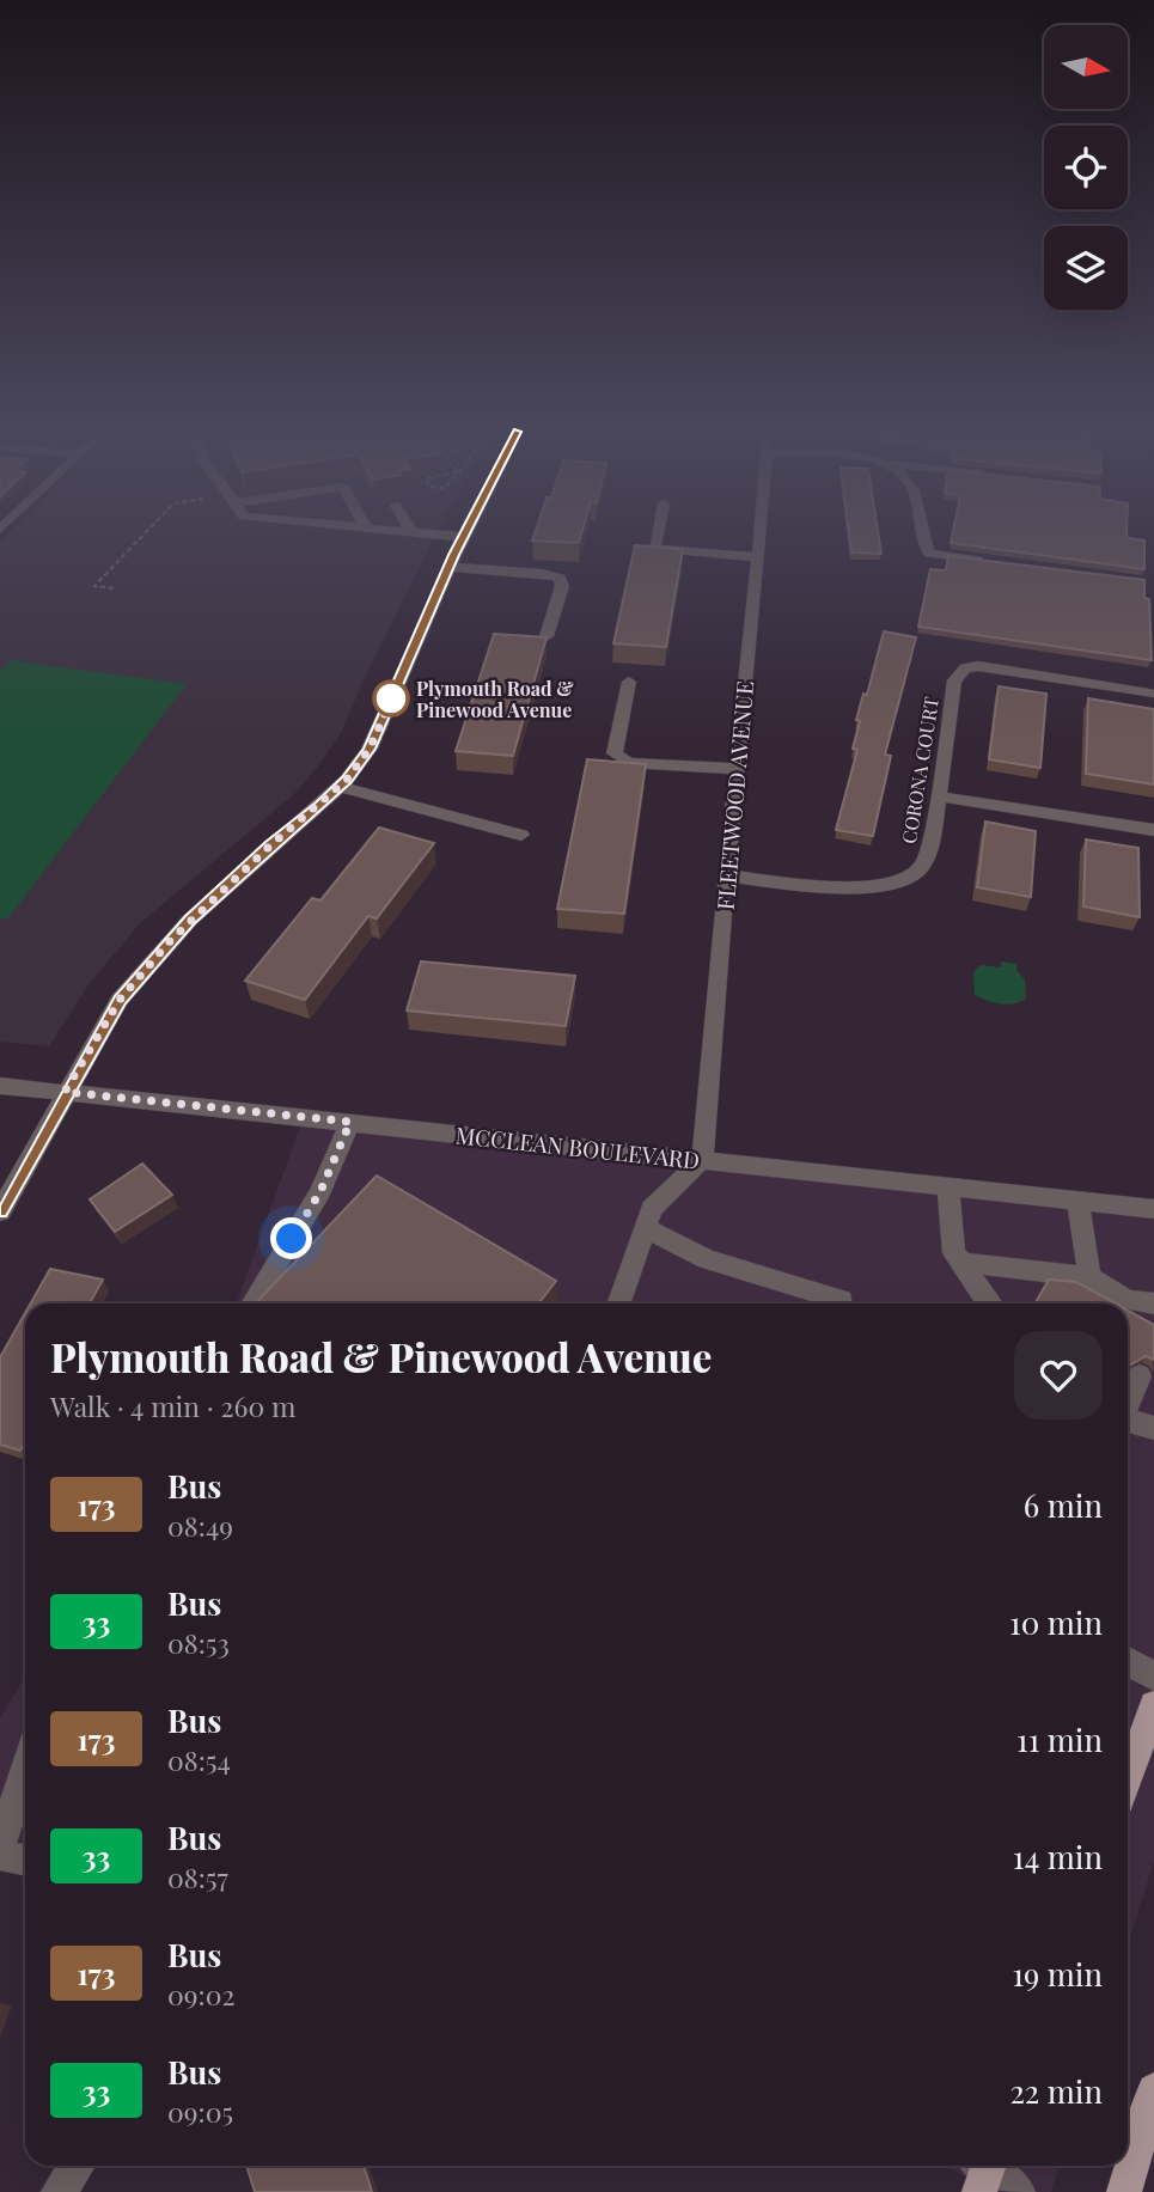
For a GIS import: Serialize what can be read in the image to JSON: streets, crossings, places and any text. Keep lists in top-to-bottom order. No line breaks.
{"streets":{"street":["CORONA COURT","FLEETWOOD AVENUE","MCCLEAN BOULEVARD"]},"crossings":[["CORONA COURT","FLEETWOOD AVENUE"],["FLEETWOOD AVENUE","MCCLEAN BOULEVARD"]],"places":["Plymouth Road & Pinewood Avenue"],"lines":["bus line 173"],"north":"right","page":{"heading":["Plymouth Road & Pinewood Avenue","Walk · 4 min · 260 m"],"list":[{"mark":"173","name":"Bus","note":"08:49","value":"6 min"},{"mark":"33","name":"Bus","note":"08:53","value":"10 min"},{"mark":"173","name":"Bus","note":"08:54","value":"11 min"},{"mark":"33","name":"Bus","note":"08:57","value":"14 min"},{"mark":"173","name":"Bus","note":"09:02","value":"19 min"},{"mark":"33","name":"Bus","note":"09:05","value":"22 min"}]}}
